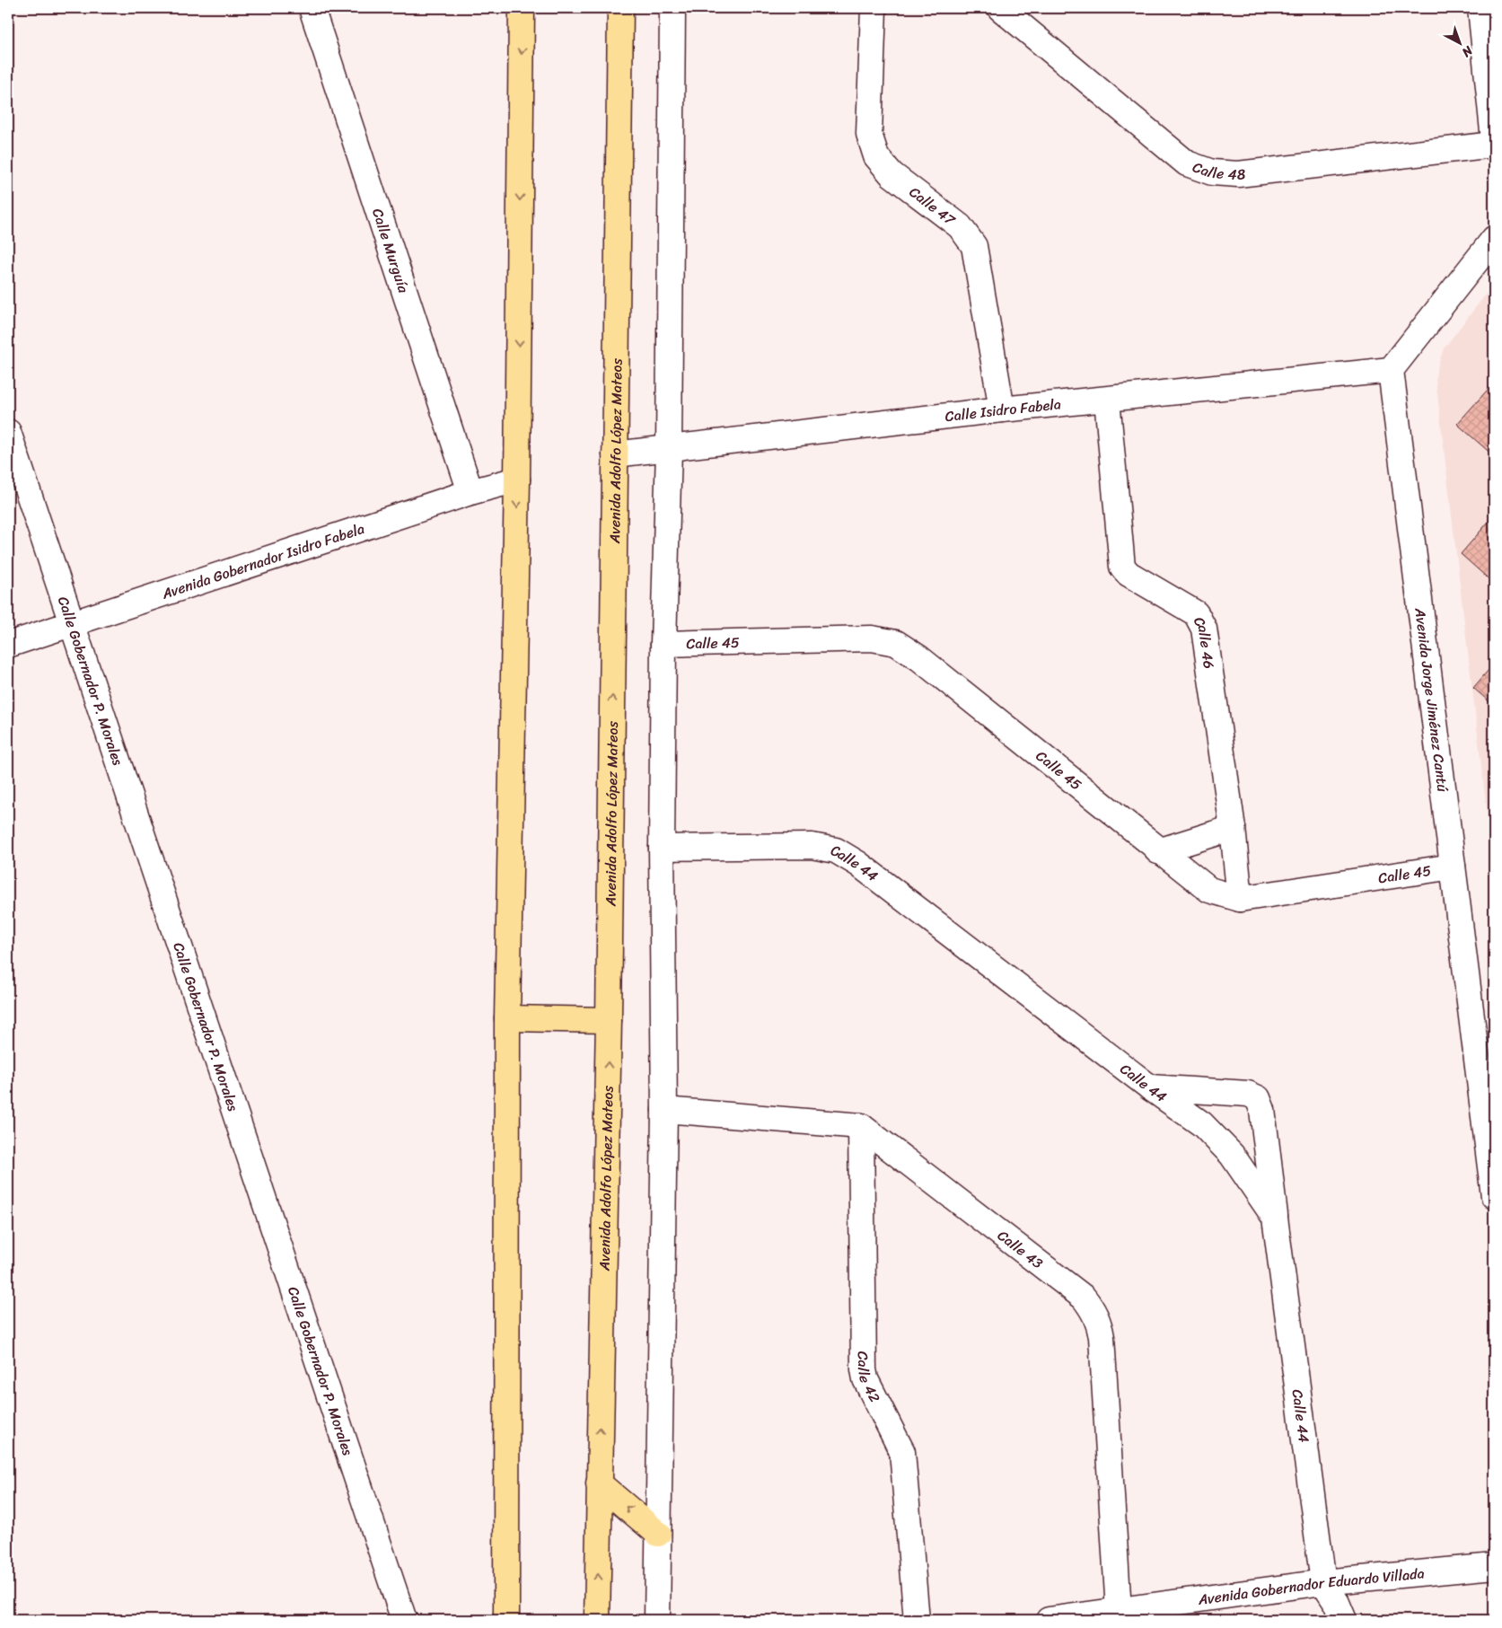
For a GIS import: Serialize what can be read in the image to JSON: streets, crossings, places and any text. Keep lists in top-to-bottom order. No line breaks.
{"streets":{"main road":["Avenida Adolfo López Mateos"],"street":["Calle 48","Calle 47","Calle Murguía","Calle Isidro Fabela","Avenida Gobernador Isidro Fabela","Calle 45","Calle 46","Calle Gobernador P. Morales","Avenida Jorge Jiménez Cantú","Calle 44","Calle 43","Calle 42","Avenida Gobernador Eduardo Villada"]},"crossings":[["Calle 47","Calle Isidro Fabela"],["Calle Murguía","Avenida Gobernador Isidro Fabela"],["Calle Isidro Fabela","Avenida Adolfo López Mateos"],["Calle Isidro Fabela","Calle 46"],["Calle Isidro Fabela","Avenida Jorge Jiménez Cantú"],["Avenida Gobernador Isidro Fabela","Calle Gobernador P. Morales"],["Calle 45","Calle 46"],["Calle 45","Avenida Jorge Jiménez Cantú"],["Calle 44","Avenida Gobernador Eduardo Villada"],["Calle 43","Calle 42"],["Calle 43","Avenida Gobernador Eduardo Villada"]],"north":"bottom right"}
